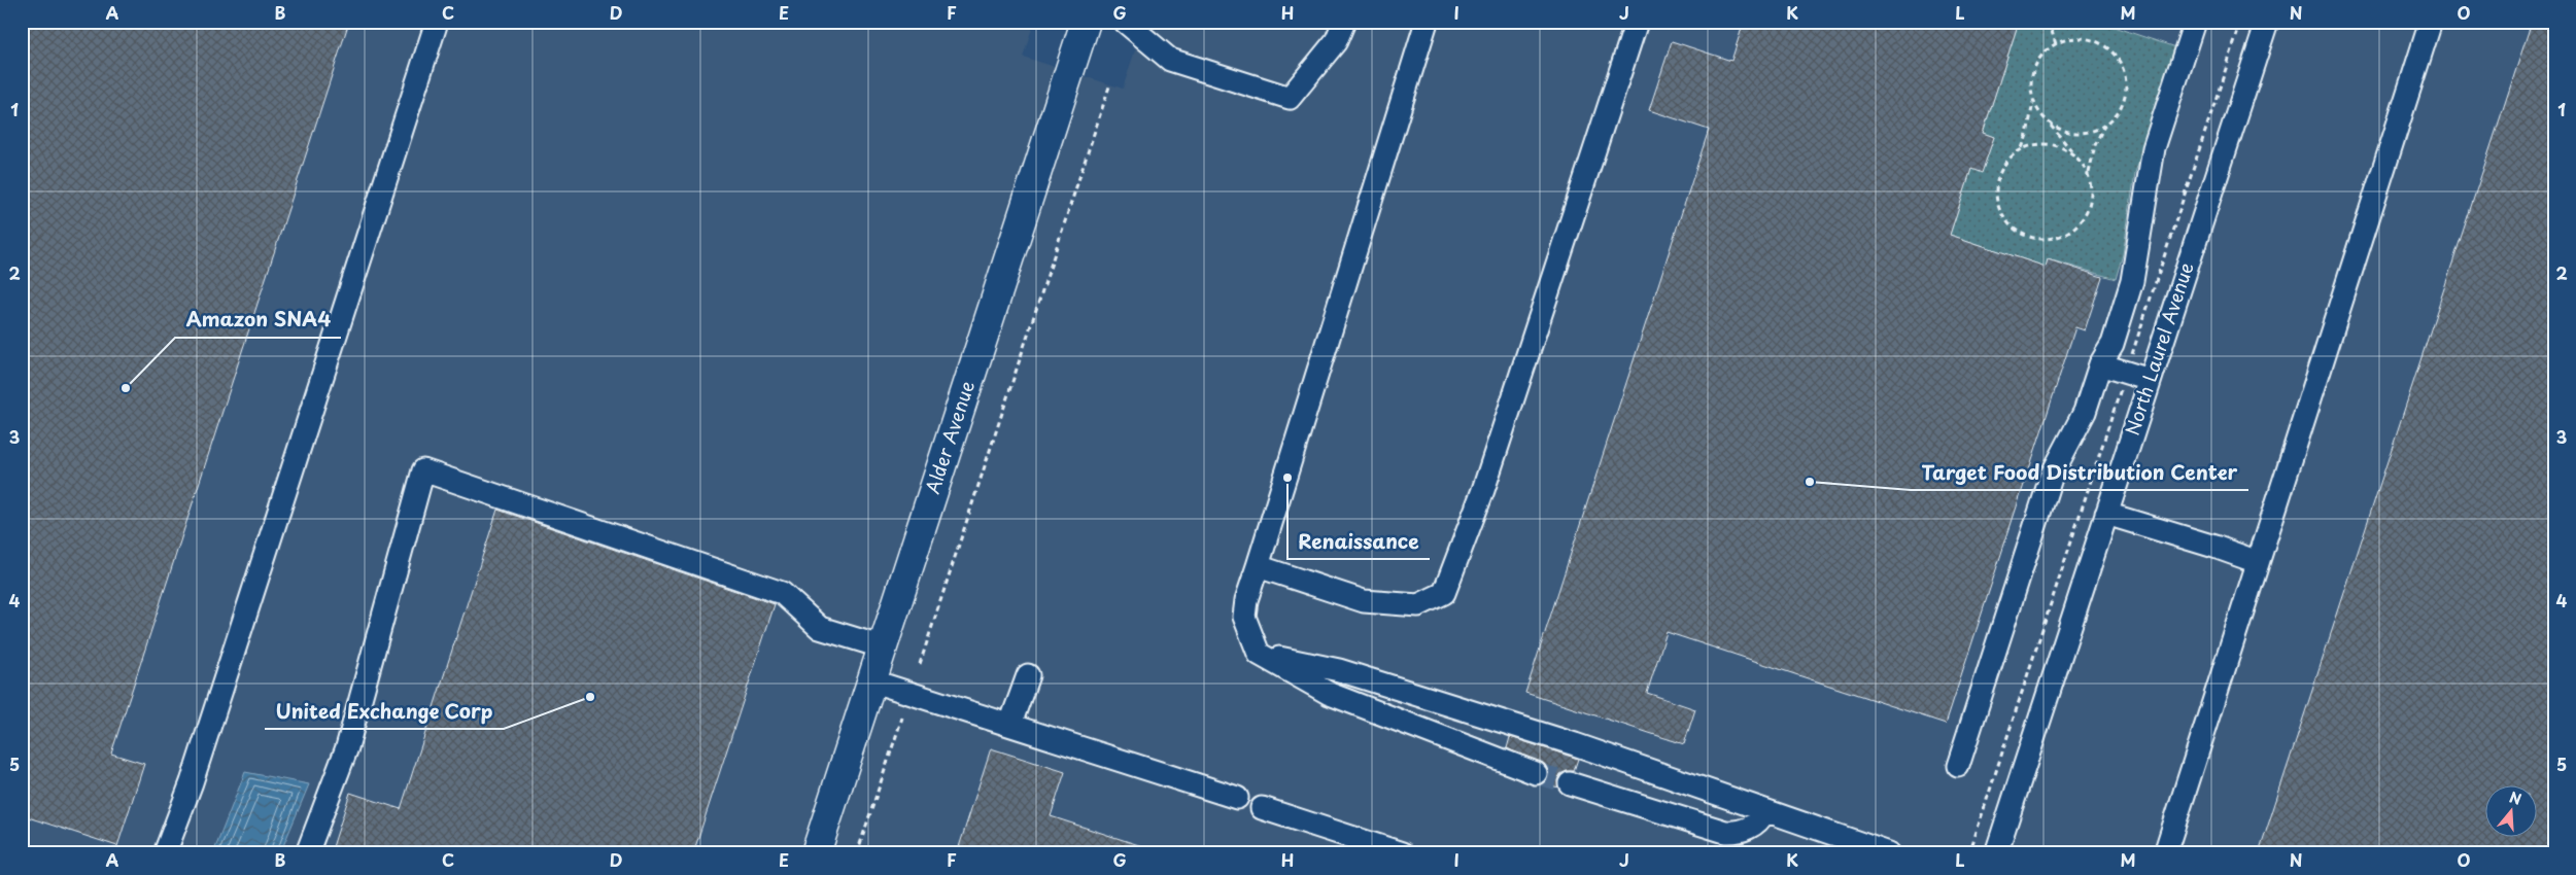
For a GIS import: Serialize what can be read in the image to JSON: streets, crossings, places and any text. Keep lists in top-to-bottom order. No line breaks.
{"streets":{"main road":["Alder Avenue"],"street":["North Laurel Avenue"]},"places":["Amazon SNA4","Renaissance","Target Food Distribution Center","United Exchange Corp"],"north":"top","grid":{"columns":["A","B","C","D","E","F","G","H","I","J","K","L","M","N","O"],"rows":["1","2","3","4","5"]}}
